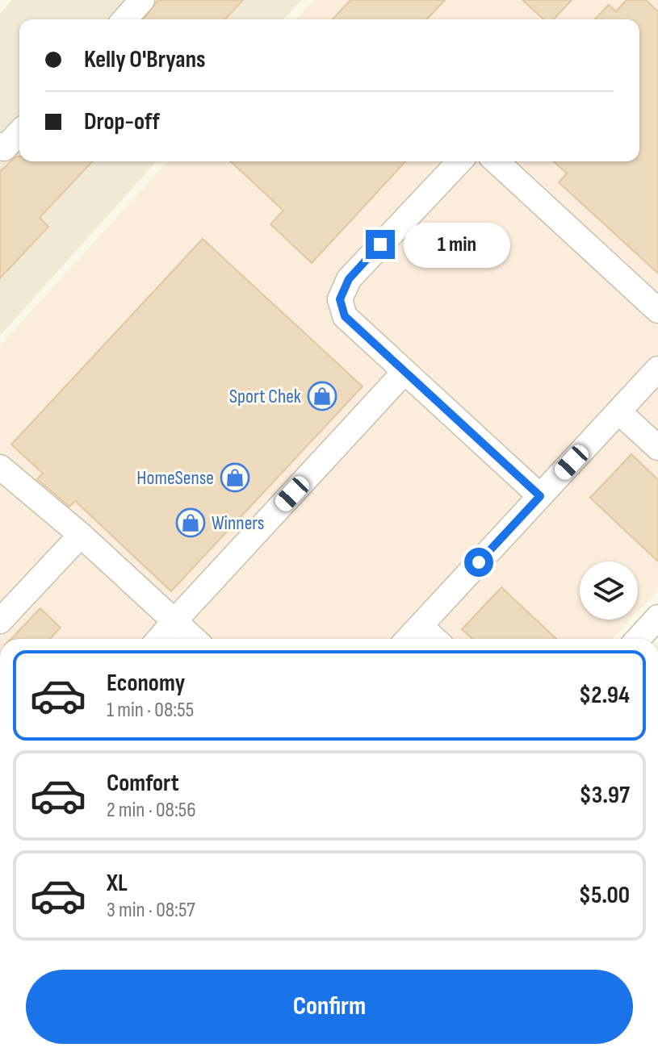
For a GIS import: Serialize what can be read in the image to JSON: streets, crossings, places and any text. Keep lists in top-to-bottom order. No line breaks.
{"places":{"shop":["Sport Chek","HomeSense","Winners"]},"page":{"banner":["Kelly O'Bryans","Drop-off"],"bubble":"1 min","list":[{"name":"Economy","note":"1 min · 08:55","value":"$2.94"},{"name":"Comfort","note":"2 min · 08:56","value":"$3.97"},{"name":"XL","note":"3 min · 08:57","value":"$5.00"}],"buttons":"Confirm"}}
